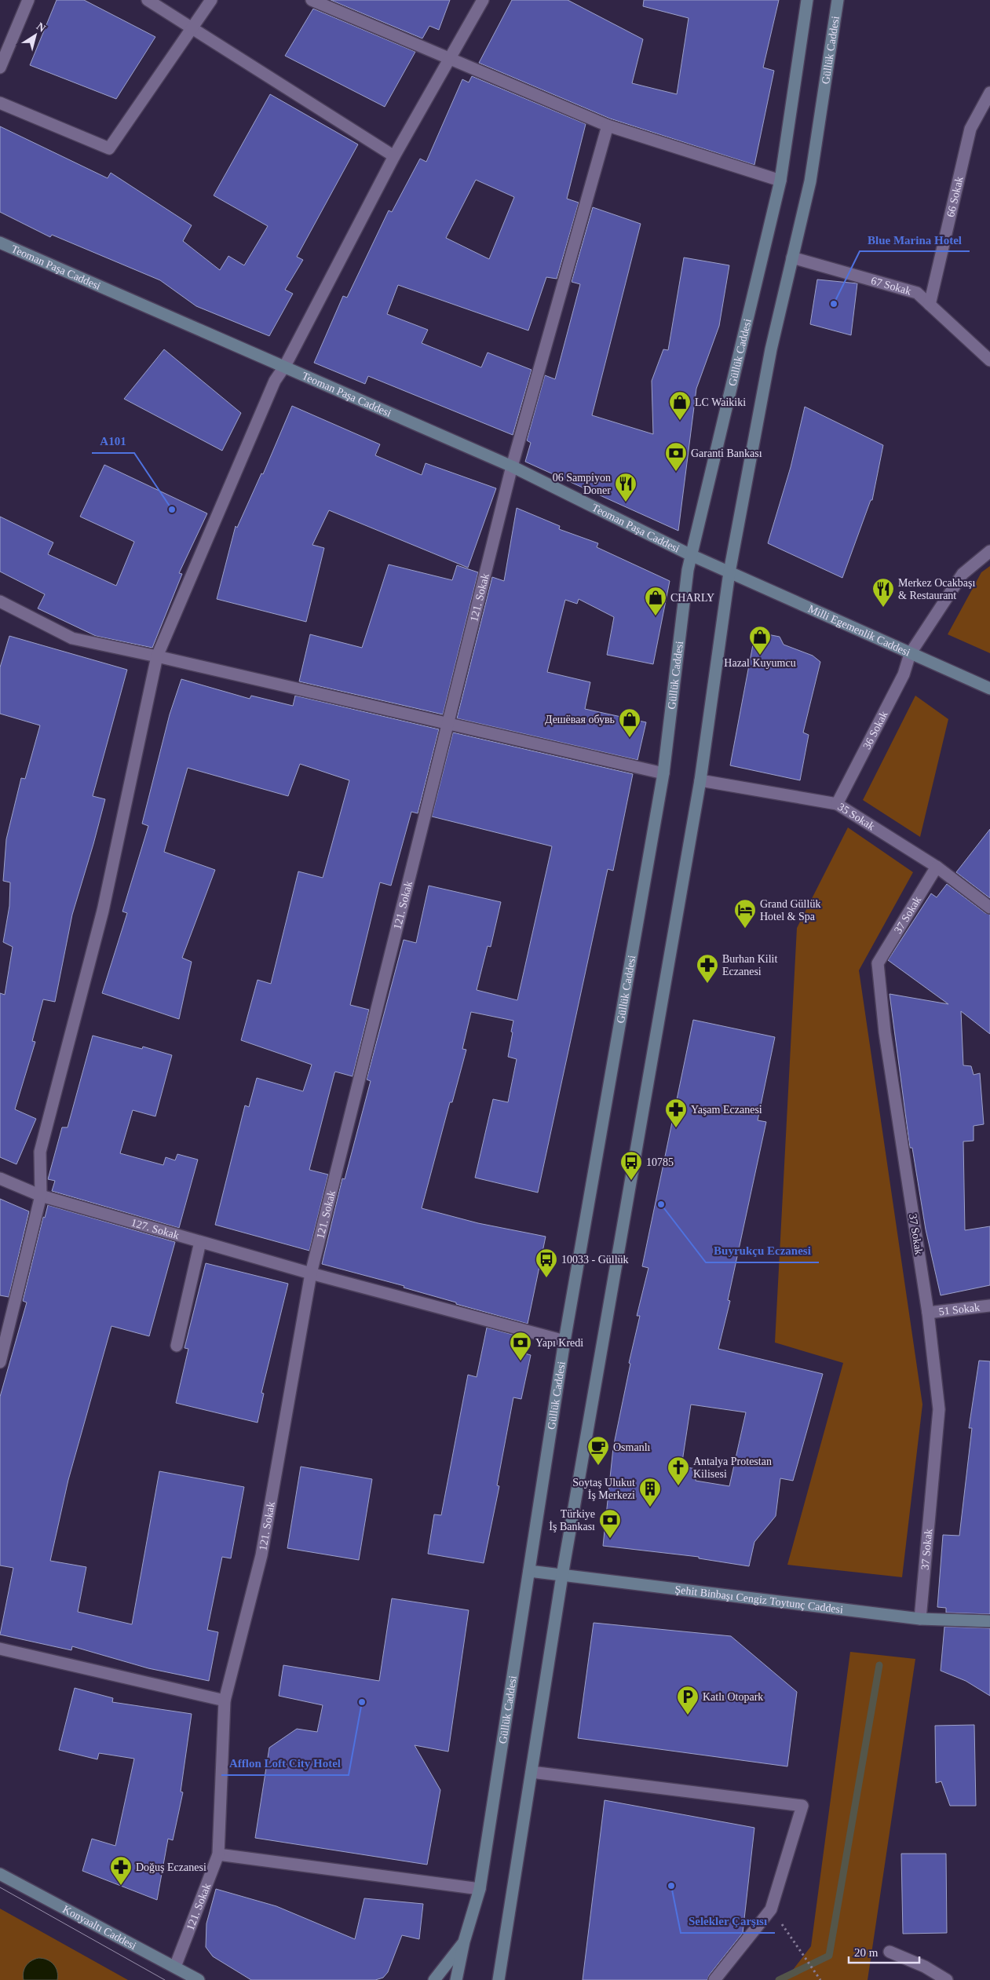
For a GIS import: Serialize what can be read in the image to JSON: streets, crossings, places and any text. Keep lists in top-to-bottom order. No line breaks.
{"streets":{"main road":["Güllük Caddesi","Teoman Paşa Caddesi","Milli Egemenlik Caddesi","Şehit Binbaşı Cengiz Toytunç Caddesi","Konyaaltı Caddesi"],"street":["66 Sokak","67 Sokak","121. Sokak","36 Sokak","35 Sokak","37 Sokak","127. Sokak","51 Sokak"]},"crossings":[["Güllük Caddesi","Teoman Paşa Caddesi"],["Güllük Caddesi","67 Sokak"],["Güllük Caddesi","Milli Egemenlik Caddesi"],["Güllük Caddesi","35 Sokak"],["Güllük Caddesi","127. Sokak"],["Güllük Caddesi","Şehit Binbaşı Cengiz Toytunç Caddesi"],["66 Sokak","67 Sokak"],["Teoman Paşa Caddesi","121. Sokak"],["Teoman Paşa Caddesi","Milli Egemenlik Caddesi"],["121. Sokak","127. Sokak"],["121. Sokak","Konyaaltı Caddesi"],["Milli Egemenlik Caddesi","36 Sokak"],["36 Sokak","35 Sokak"],["35 Sokak","37 Sokak"],["37 Sokak","51 Sokak"],["37 Sokak","Şehit Binbaşı Cengiz Toytunç Caddesi"]],"places":{"other":["Blue Marina Hotel","A101","Buyrukçu Eczanesi","Afflon Loft City Hotel","Selekler Çarşısı"],"shop":["LC Waikiki","CHARLY","Hazal Kuyumcu","Дешёвая обувь"],"bank":["Garanti Bankası","Yapı Kredi","Türkiye İş Bankası"],"restaurant":["06 Sampiyon Doner","Merkez Ocakbaşı & Restaurant"],"hotel":["Grand Güllük Hotel & Spa"],"pharmacy":["Burhan Kilit Eczanesi","Yaşam Eczanesi","Doğuş Eczanesi"],"bus stop":["10785","10033 - Güllük"],"cafe":["Osmanlı"],"church":["Antalya Protestan Kilisesi"],"building":["Soytaş Ulukut İş Merkezi"],"parking":["Katlı Otopark"]},"scale_bar":"20 m","north":"top right"}
